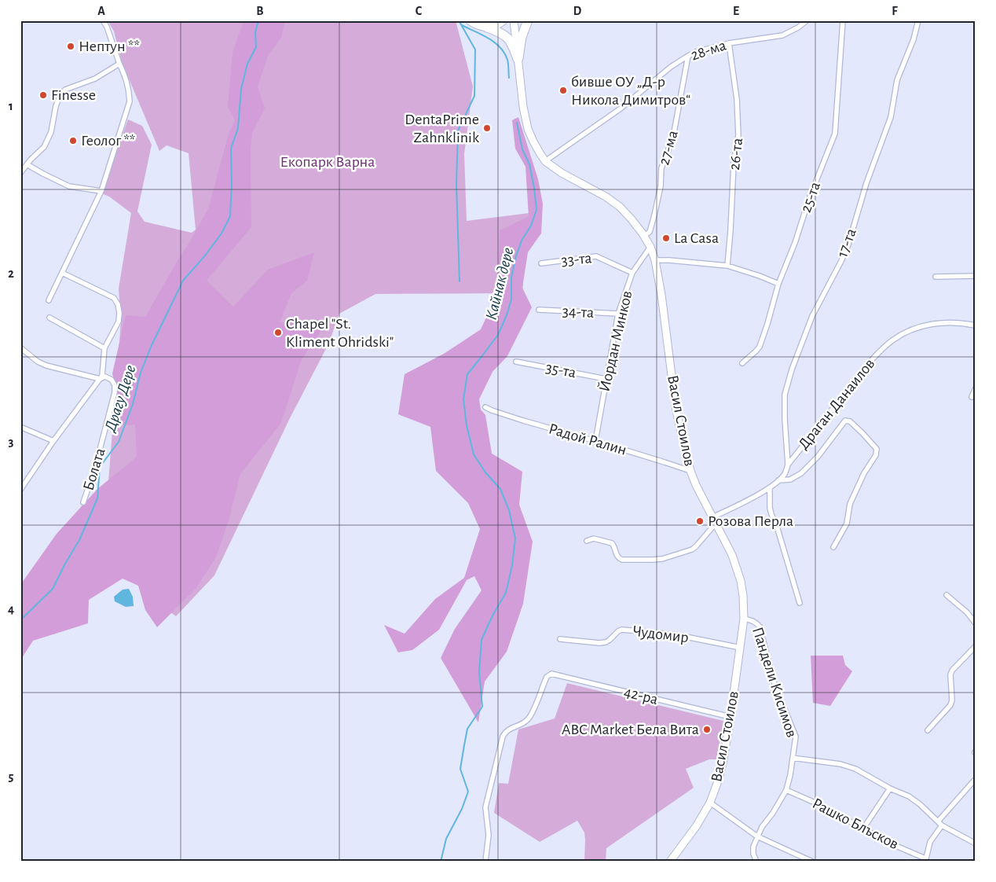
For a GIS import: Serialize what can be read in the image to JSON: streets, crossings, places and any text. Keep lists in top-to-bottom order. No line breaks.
{"streets":{"street":["28-ма","27-ма","26-та","25-та","17-та","33-та","34-та","Йордан Минков","35-та","Драган Данаилов","Васил Стоилов","Радой Ралин","Болата","Чудомир","Пандели Кисимов","42-ра","Рашко Блъсков"]},"crossings":[["28-ма","27-ма"],["28-ма","26-та"],["28-ма","Васил Стоилов"],["27-ма","Васил Стоилов"],["17-та","Драган Данаилов"],["33-та","Йордан Минков"],["34-та","Йордан Минков"],["Йордан Минков","35-та"],["Йордан Минков","Васил Стоилов"],["Йордан Минков","Радой Ралин"],["Драган Данаилов","Васил Стоилов"],["Васил Стоилов","Радой Ралин"],["Васил Стоилов","Чудомир"],["Васил Стоилов","Пандели Кисимов"],["Васил Стоилов","42-ра"],["Пандели Кисимов","Рашко Блъсков"]],"water":["Кайнак дере","Драгу Дере"],"parks":["Екопарк Варна"],"places":["Нептун **","бивше ОУ „Д-р Никола Димитров“","Finesse","DentaPrime Zahnklinik","Геолог **","La Casa","Chapel \"St. Kliment Ohridski\"","Розова Перла","ABC Market Бела Вита"],"grid":{"columns":["A","B","C","D","E","F"],"rows":["1","2","3","4","5"]}}
